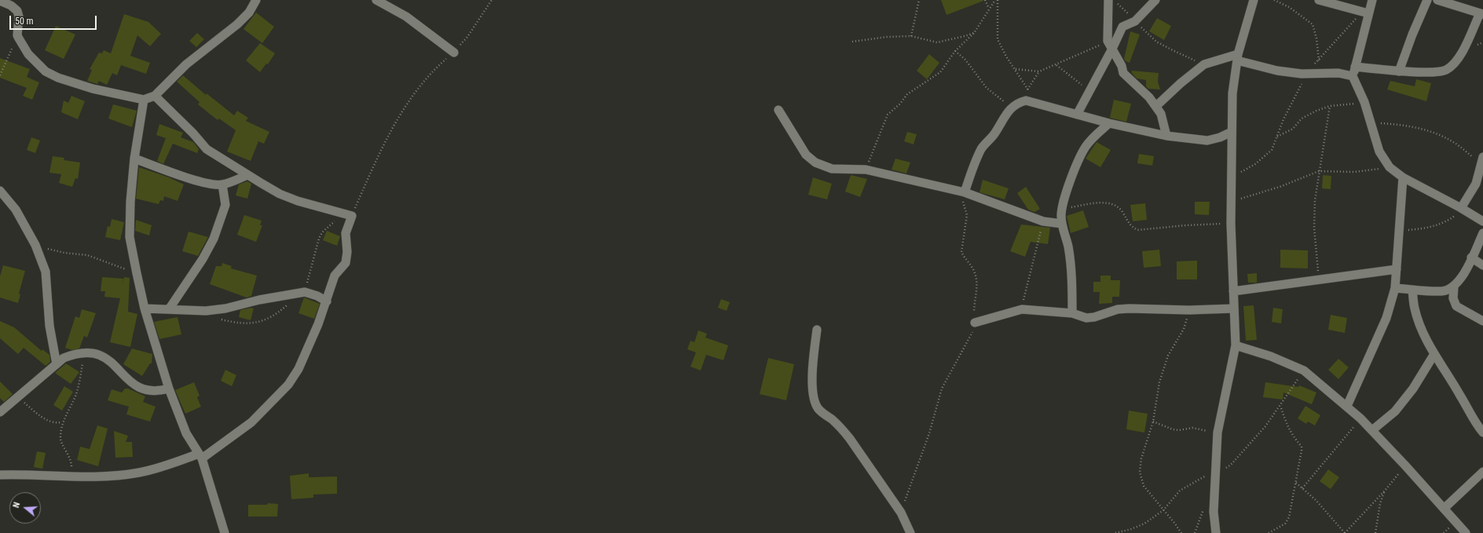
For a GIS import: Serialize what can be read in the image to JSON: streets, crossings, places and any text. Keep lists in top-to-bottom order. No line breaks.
{"scale_bar":"50 m","north":"left"}
